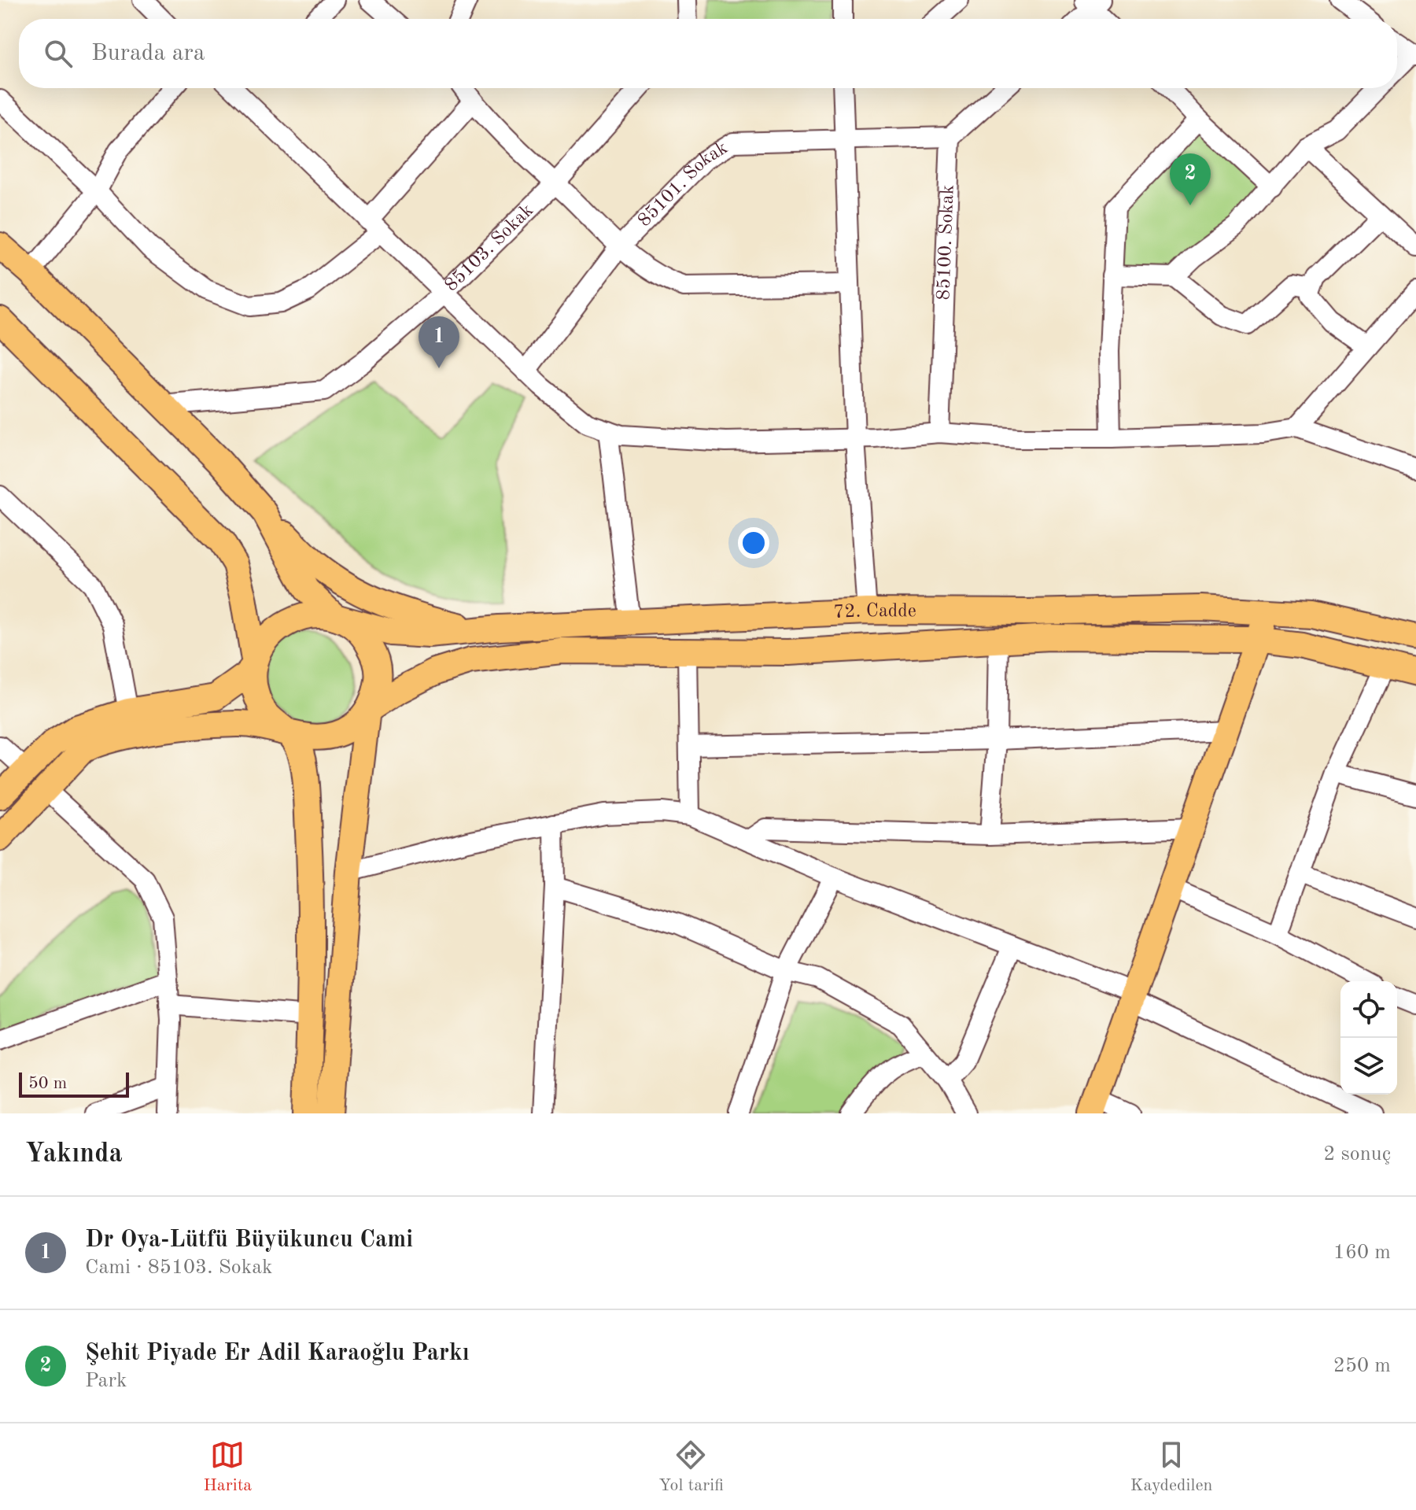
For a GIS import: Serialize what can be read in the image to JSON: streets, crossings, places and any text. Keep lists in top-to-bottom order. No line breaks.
{"streets":{"main road":["72. Cadde"],"street":["85101. Sokak","85100. Sokak","85103. Sokak"]},"crossings":[["85101. Sokak","85100. Sokak"]],"scale_bar":"50 m","page":{"search":"Burada ara","pins":["2","1"],"scale":"50 m","heading":["Yakında","2 sonuç"],"list":[{"mark":"1","name":"Dr Oya-Lütfü Büyükuncu Cami","note":"Cami · 85103. Sokak","value":"160 m"},{"mark":"2","name":"Şehit Piyade Er Adil Karaoğlu Parkı","note":"Park","value":"250 m"}],"nav":["Harita","Yol tarifi","Kaydedilen"]}}
